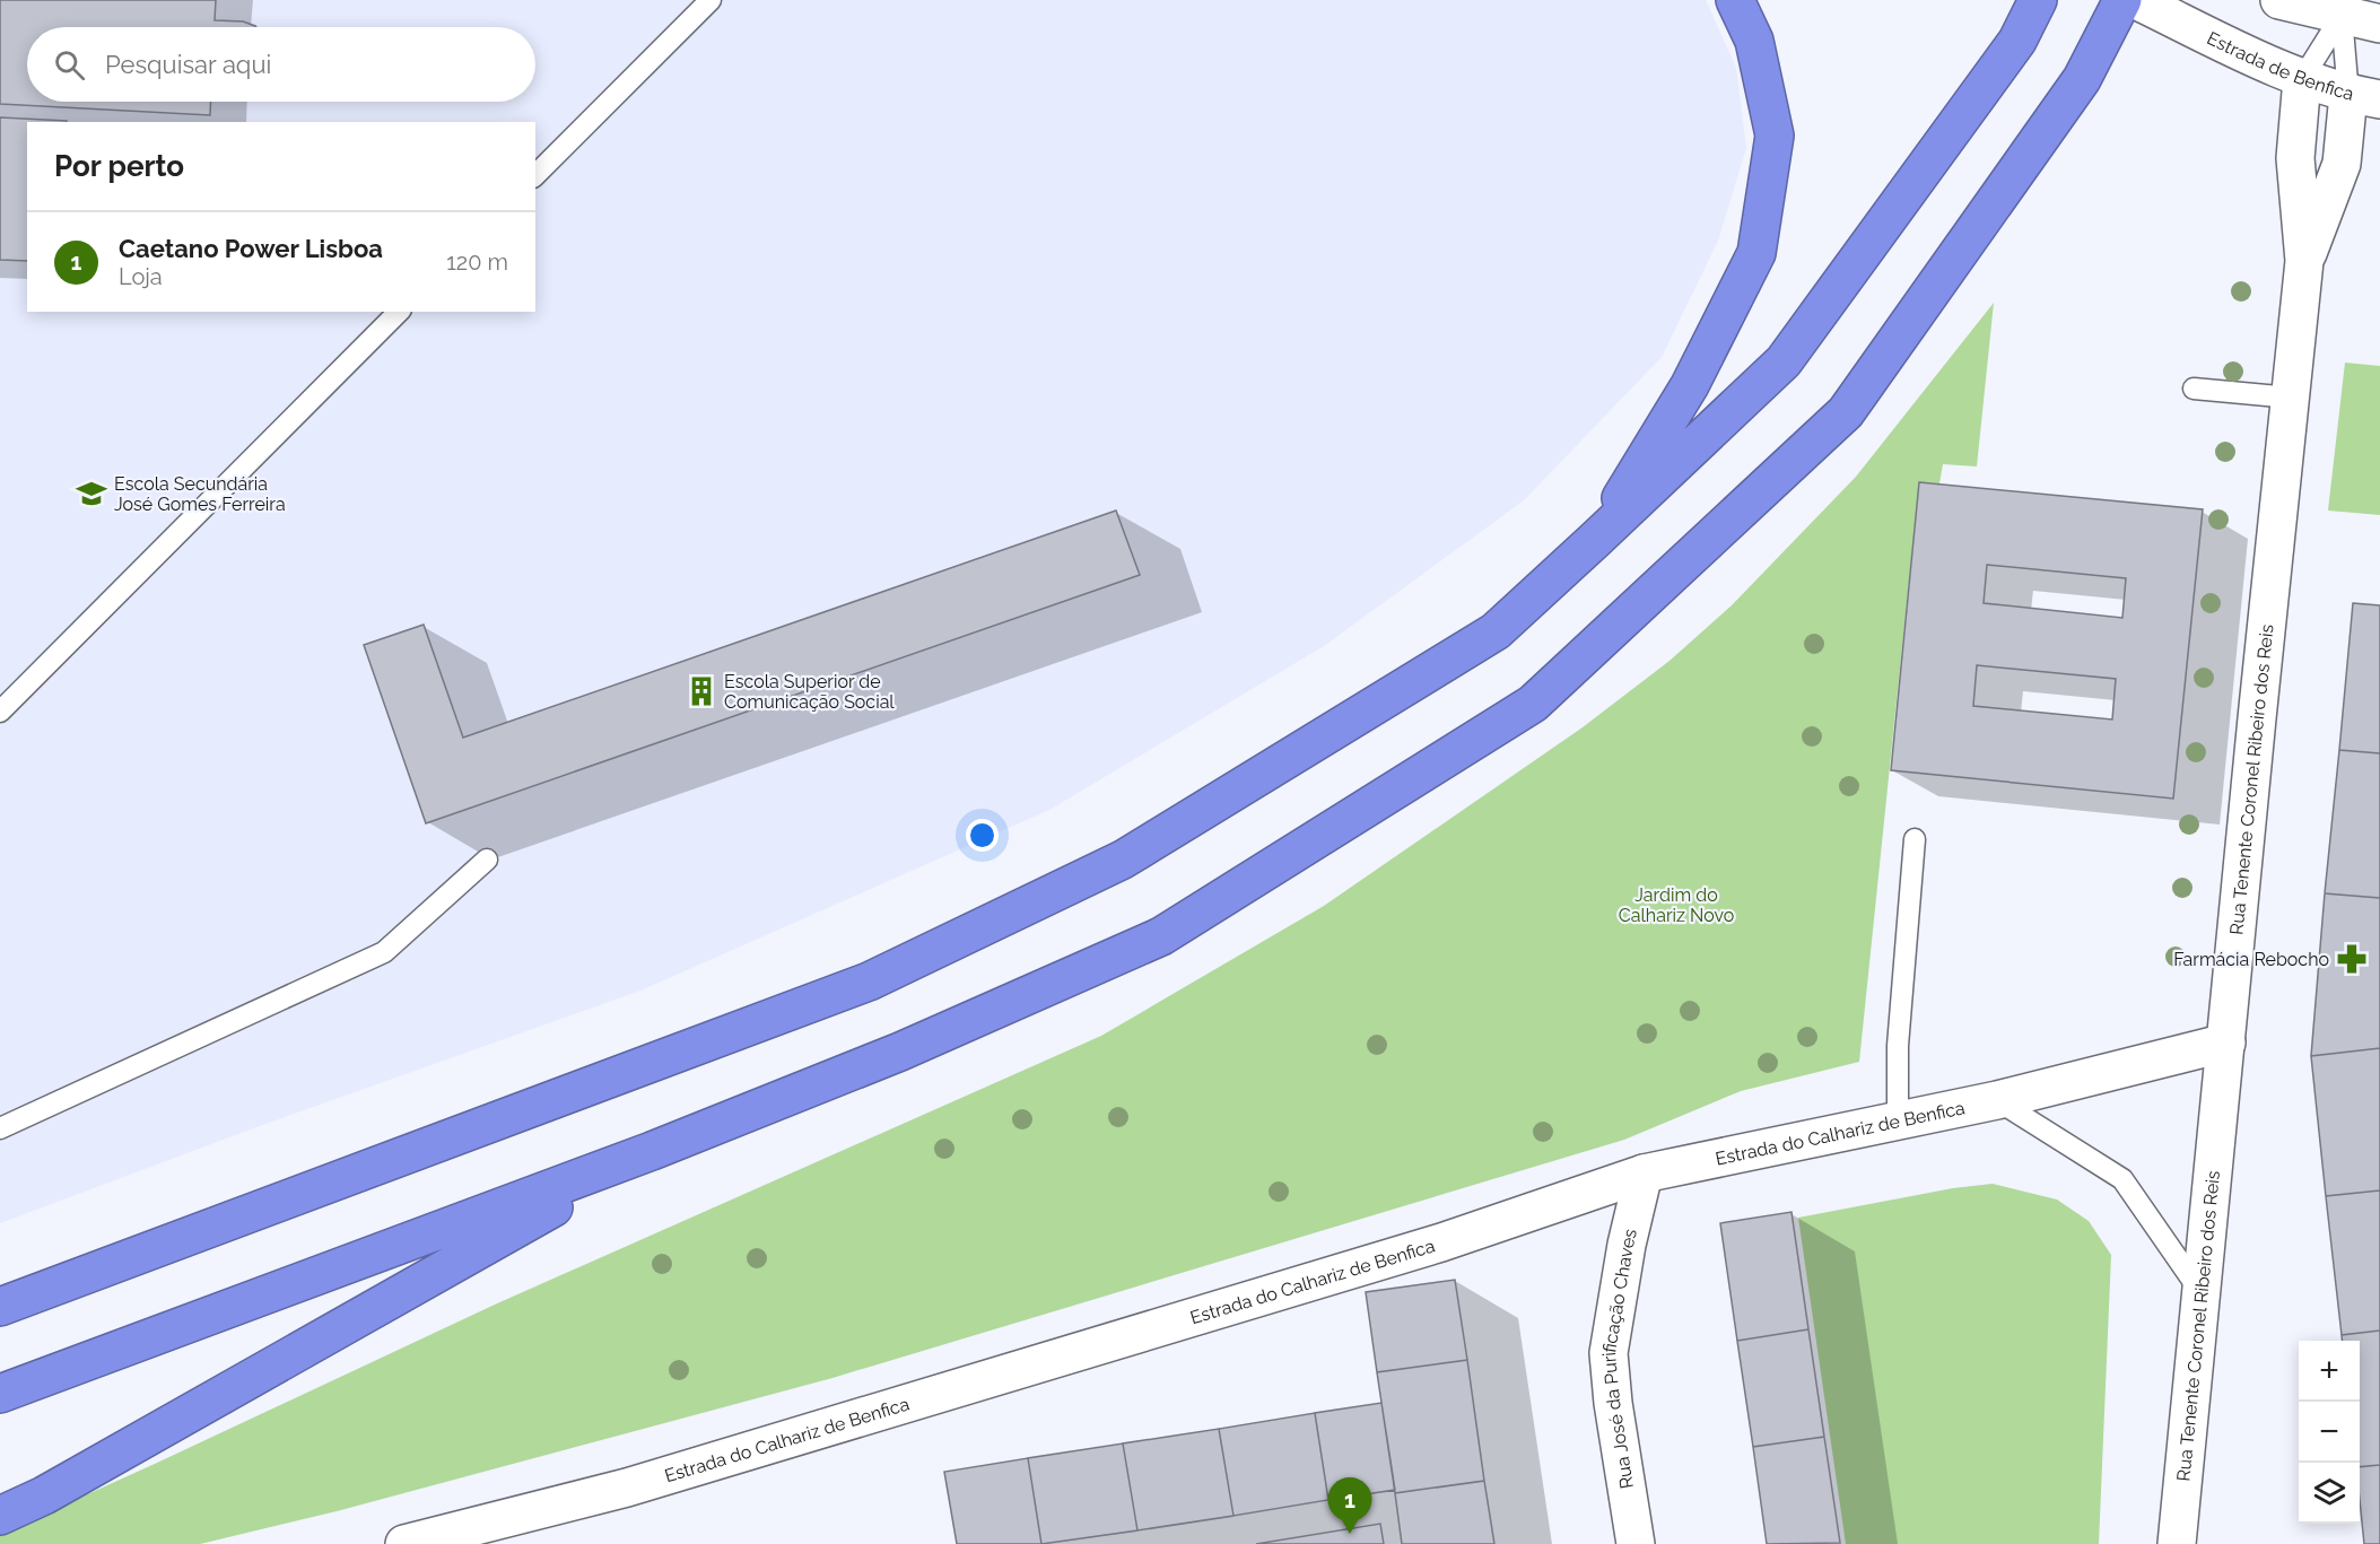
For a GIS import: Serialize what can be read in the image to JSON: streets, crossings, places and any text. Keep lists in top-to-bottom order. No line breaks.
{"streets":{"street":["Estrada de Benfica","Rua Tenente Coronel Ribeiro dos Reis","Estrada do Calhariz de Benfica","Rua José da Purificação Chaves"]},"crossings":[["Estrada de Benfica","Rua Tenente Coronel Ribeiro dos Reis"],["Rua Tenente Coronel Ribeiro dos Reis","Estrada do Calhariz de Benfica"],["Estrada do Calhariz de Benfica","Rua José da Purificação Chaves"]],"parks":["Jardim do Calhariz Novo"],"places":{"school or university":["Escola Secundária José Gomes Ferreira"],"building":["Escola Superior de Comunicação Social"],"pharmacy":["Farmácia Rebocho"]},"page":{"search":"Pesquisar aqui","heading":"Por perto","list":[{"mark":"1","name":"Caetano Power Lisboa","note":"Loja","value":"120 m"}],"map_buttons":["+","−"],"pins":"1"}}
